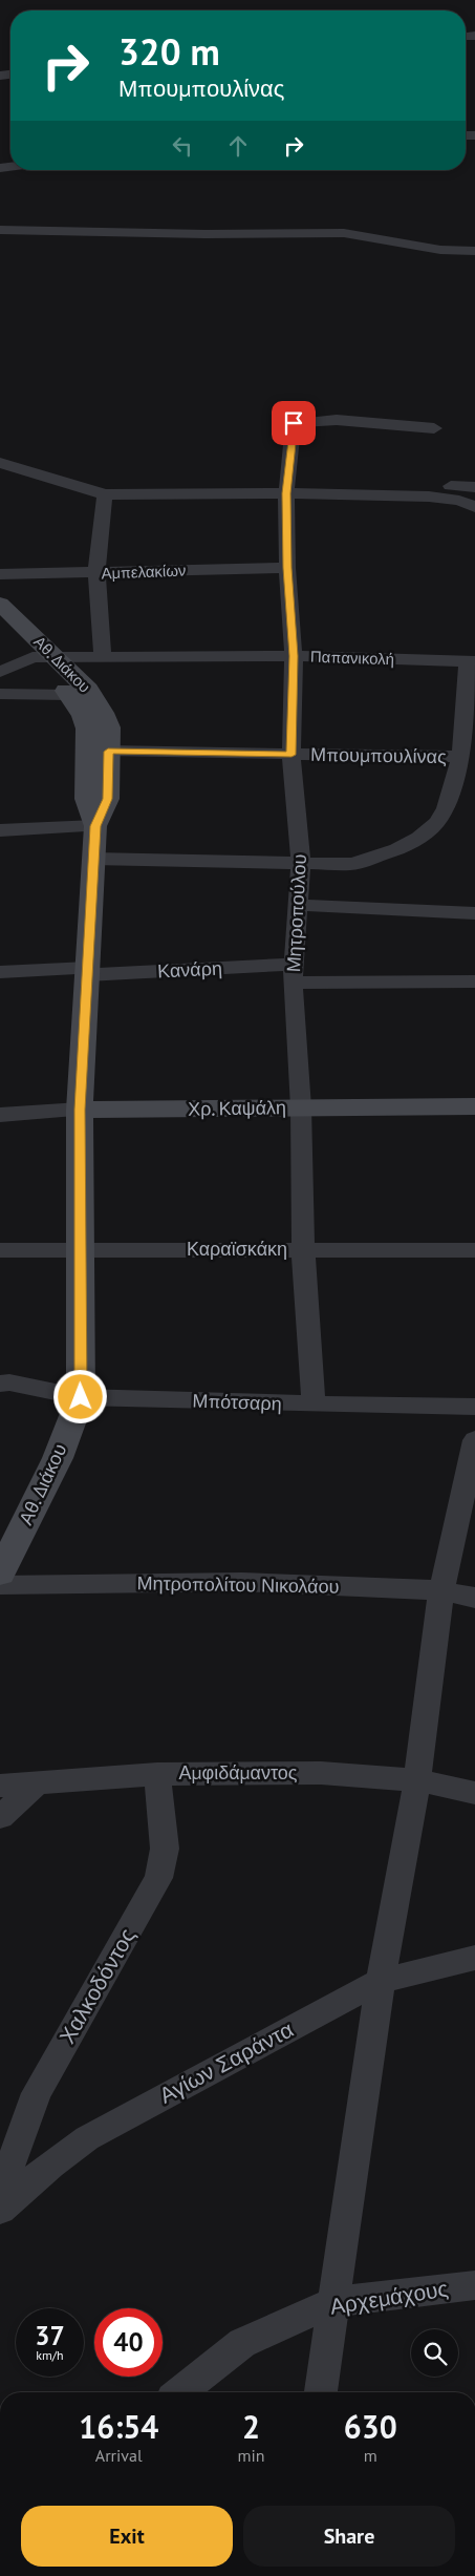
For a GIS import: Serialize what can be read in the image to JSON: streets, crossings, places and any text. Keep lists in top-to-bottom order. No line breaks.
{"streets":{"street":["Αμπελακίων","Παπανικολή","Αθ. Διάκου","Μπουμπουλίνας","Μητροπούλου","Κανάρη","Χρ. Καψάλη","Καραϊσκάκη","Μπότσαρη","Μητροπολίτου Νικολάου","Αμφιδάμαντος","Χαλκοδόντος","Αγίων Σαράντα","Αρχεμάχους"]},"crossings":[["Αμπελακίων","Μητροπούλου"],["Παπανικολή","Αθ. Διάκου"],["Παπανικολή","Μητροπούλου"],["Αθ. Διάκου","Μπουμπουλίνας"],["Αθ. Διάκου","Κανάρη"],["Αθ. Διάκου","Χρ. Καψάλη"],["Αθ. Διάκου","Καραϊσκάκη"],["Αθ. Διάκου","Μπότσαρη"],["Μπουμπουλίνας","Μητροπούλου"],["Μητροπούλου","Κανάρη"],["Μητροπούλου","Χρ. Καψάλη"],["Μητροπούλου","Καραϊσκάκη"],["Μητροπούλου","Μπότσαρη"],["Αμφιδάμαντος","Χαλκοδόντος"]],"page":{"turn":["320 m","Μπουμπουλίνας"],"speed":"37 km/h","limit":"40","eta":["16:54","Arrival","2","min","630","m"],"buttons":["Exit","Share"]}}
